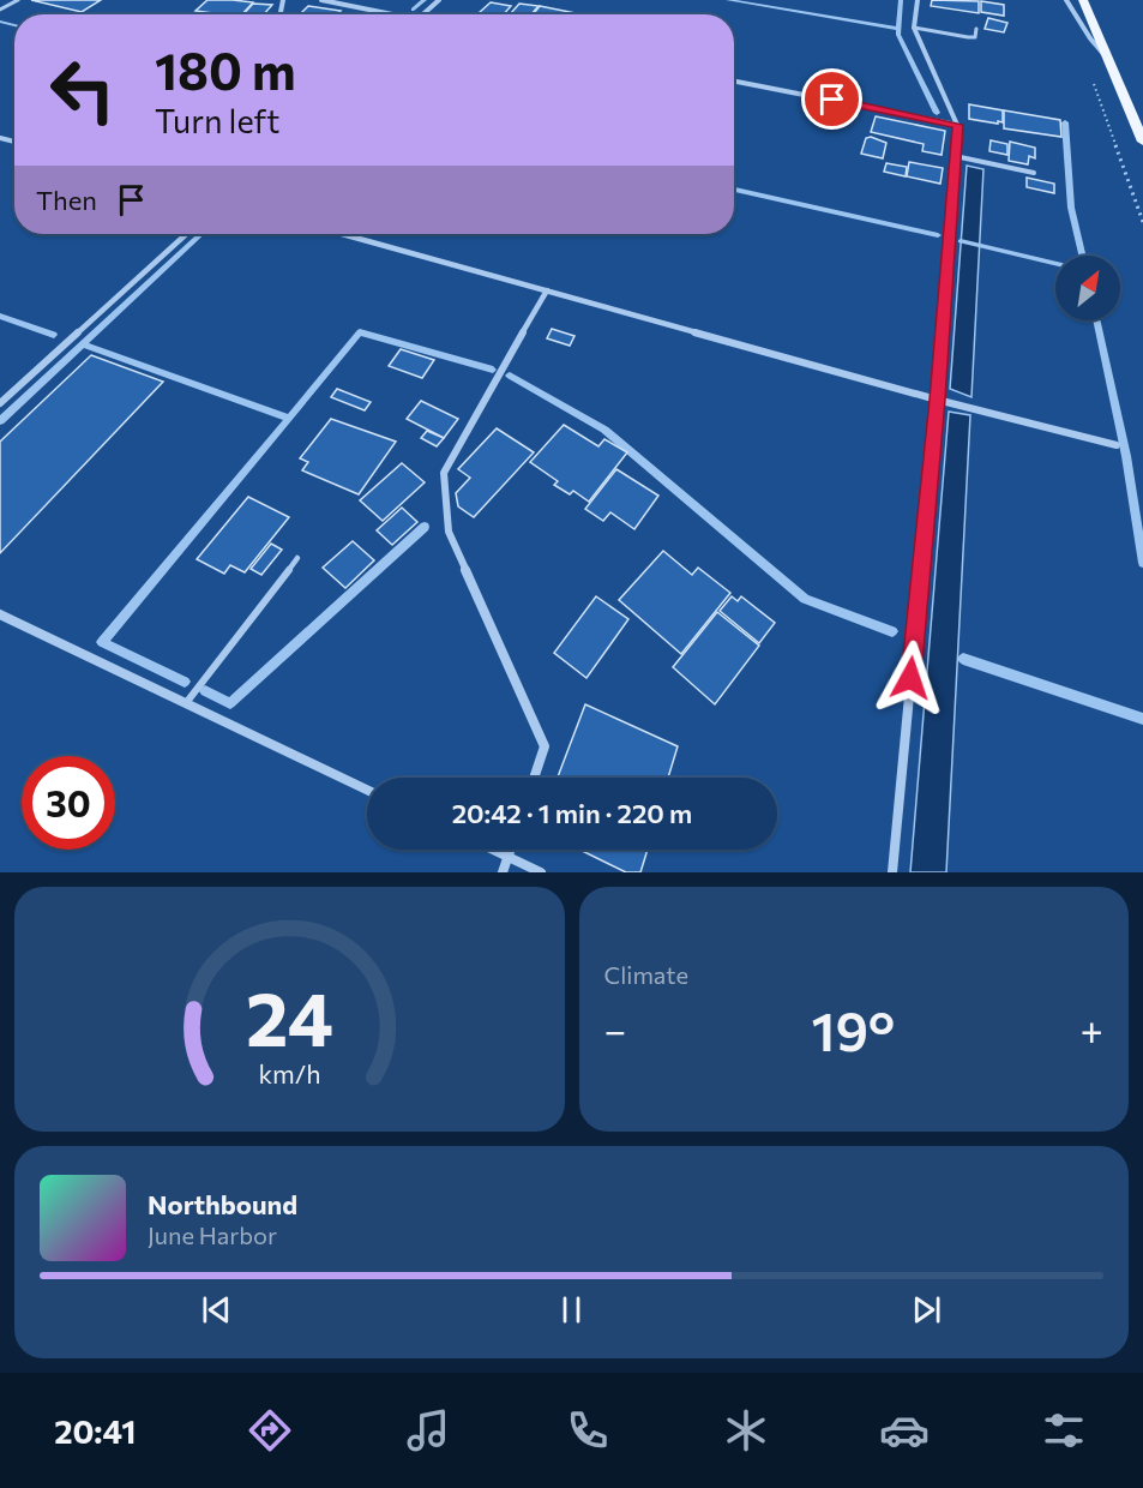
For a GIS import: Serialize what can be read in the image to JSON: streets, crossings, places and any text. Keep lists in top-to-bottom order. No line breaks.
{"north":"top right","page":{"turn":["180 m","Turn left"],"then":"Then","limit":"30","trip":"20:42 · 1 min · 220 m","tile":"Climate","heat":["−","19°","+"],"song":["Northbound","June Harbor"],"tabs":"20:41","gauge":["24","km/h"]}}
